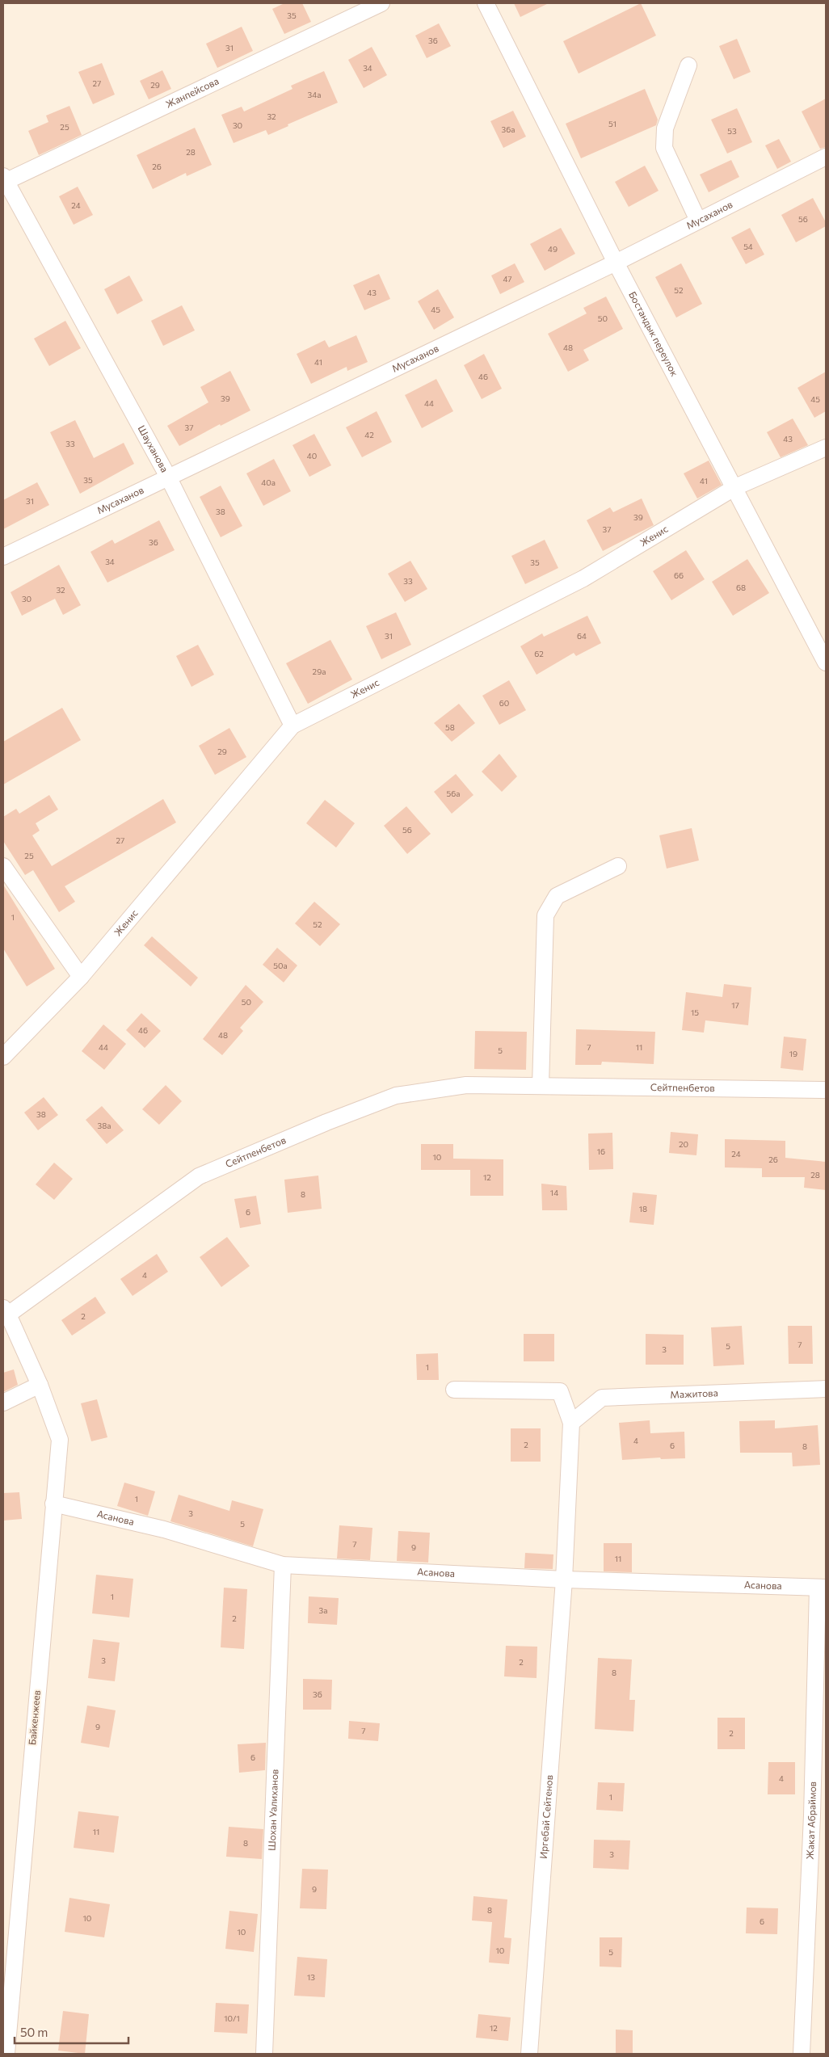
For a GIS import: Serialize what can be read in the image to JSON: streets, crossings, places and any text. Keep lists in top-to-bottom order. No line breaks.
{"streets":{"street":["Жанпейсова","Мусаханов","Бостандык переулок","Шауханова","Женис","Сейтпенбетов","Мажитова","Асанова","Байкенжеев","Шохан Уалиханов","Иргебай Сейтенов","Жакат Абраймов"]},"crossings":[["Жанпейсова","Шауханова"],["Мусаханов","Бостандык переулок"],["Мусаханов","Шауханова"],["Бостандык переулок","Женис"],["Шауханова","Женис"],["Сейтпенбетов","Байкенжеев"],["Асанова","Байкенжеев"],["Асанова","Шохан Уалиханов"],["Асанова","Иргебай Сейтенов"],["Асанова","Жакат Абраймов"]],"house_numbers":["35","36","31","34","27","29","34а","32","51","30","25","36а","53","28","26","24","56","54","49","47","52","43","45","50","48","41","46","39","45","44","37","42","43","33","40","35","41","40а","31","38","39","37","36","34","35","66","33","68","32","30","31","64","62","29а","60","58","29","56а","56","27","25","1","52","50а","50","17","15","46","48","44","7","11","5","19","38","38а","20","16","24","10","26","28","12","14","8","18","6","4","2","7","5","3","1","4","2","6","8","1","3","5","7","9","11","1","3а","2","3","2","8","3б","9","7","2","6","4","1","11","8","3","9","8","10","6","10","10","5","13","10/1","12"],"scale_bar":"50 m"}
